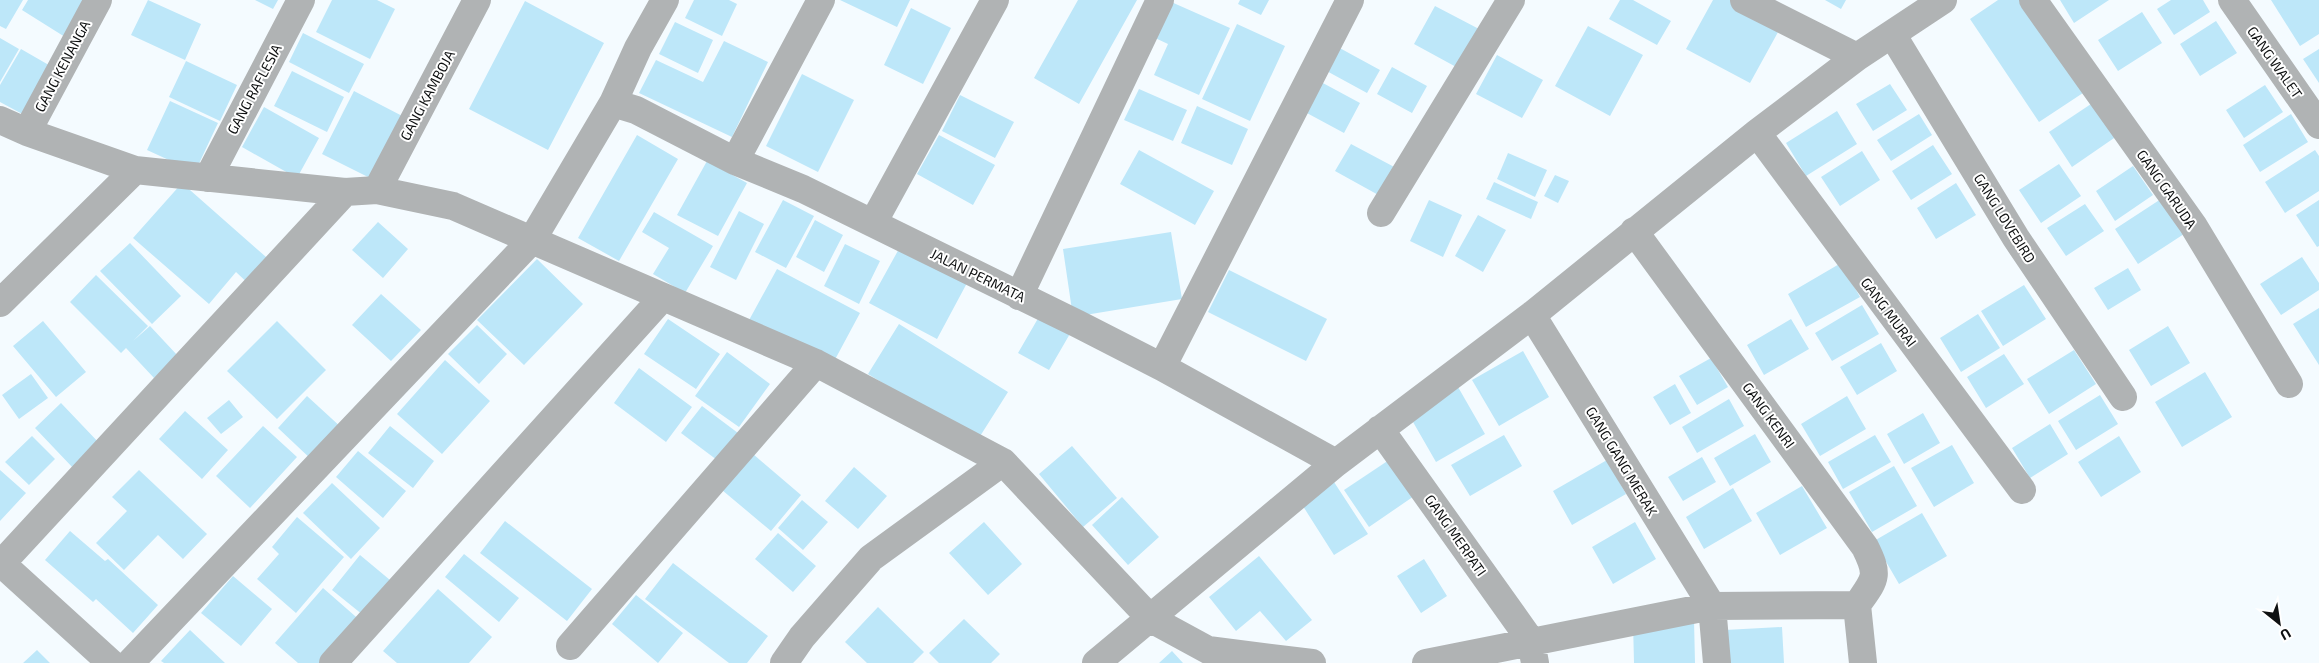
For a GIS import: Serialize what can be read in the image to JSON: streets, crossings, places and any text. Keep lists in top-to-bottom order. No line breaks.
{"streets":{"street":["GANG WALET","GANG KENANGA","GANG RAFLESIA","GANG KAMBOJA","GANG GARUDA","GANG LOVEBIRD","JALAN PERMATA","GANG MURAI","GANG KENRI","GANG GANG MERAK","GANG MERPATI"]},"north":"bottom right"}
